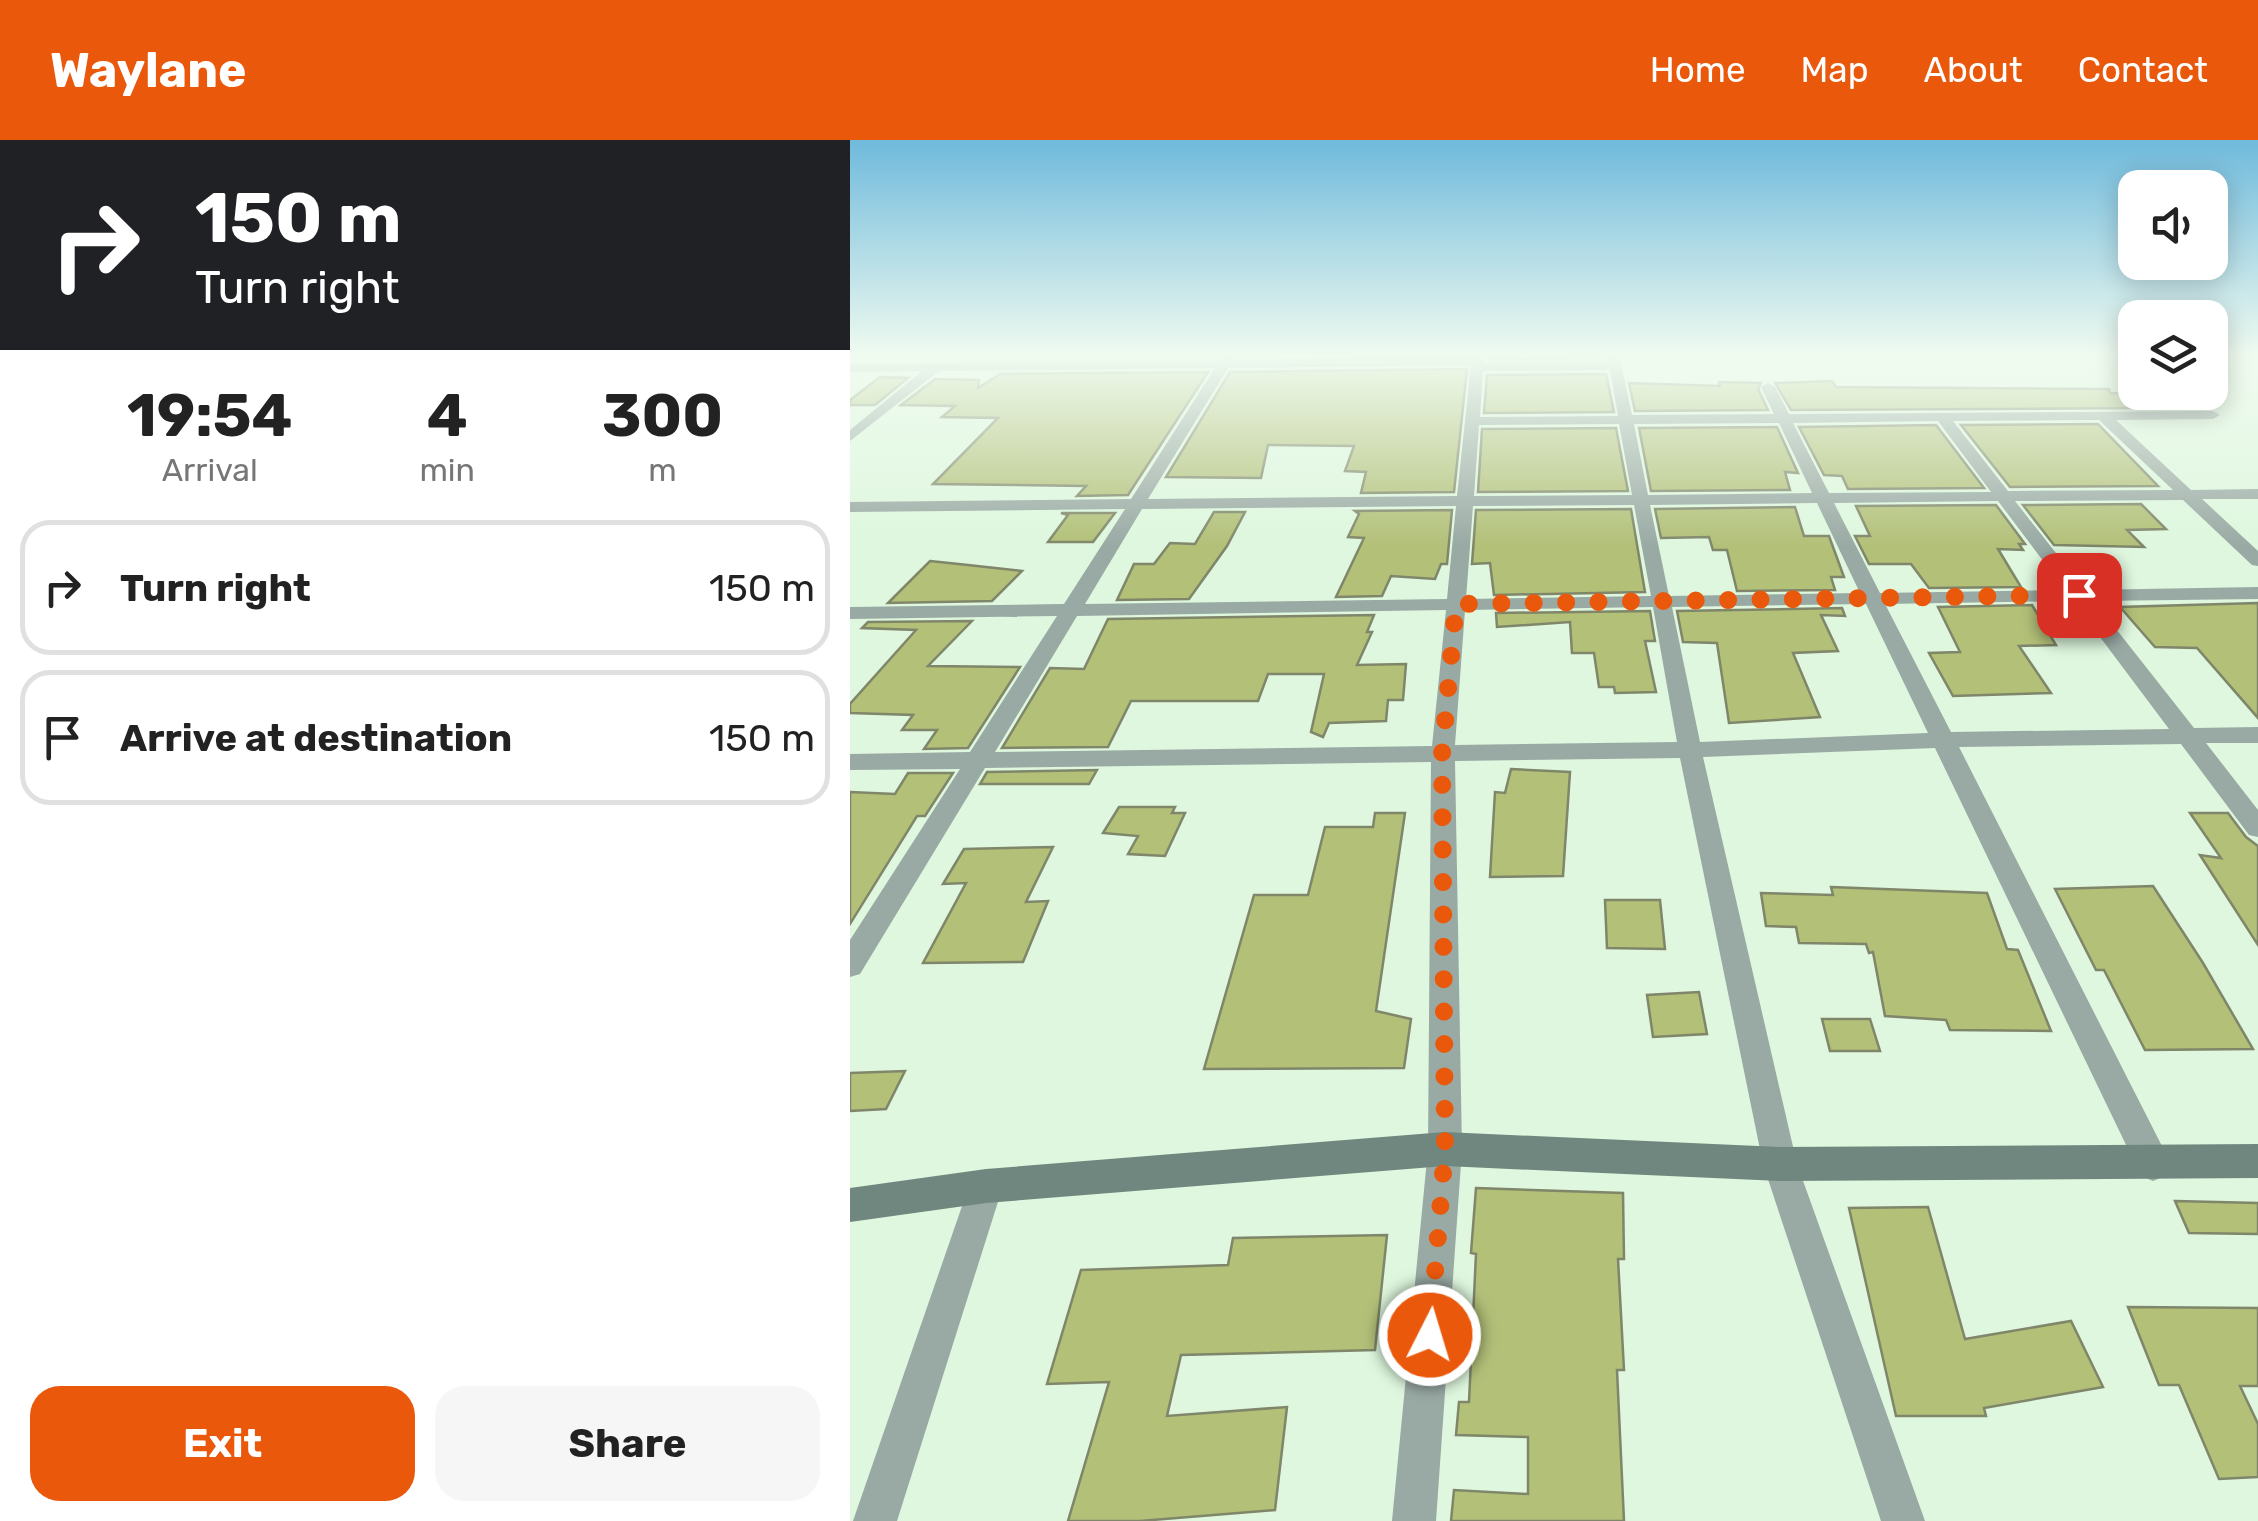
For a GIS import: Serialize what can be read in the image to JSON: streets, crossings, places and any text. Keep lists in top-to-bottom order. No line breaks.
{"page":{"header":"Waylane","nav":["Home","Map","About","Contact"],"turn":["150 m","Turn right"],"eta":["19:54","Arrival","4","min","300","m"],"list":[{"name":"Turn right","value":"150 m"},{"name":"Arrive at destination","value":"150 m"}],"buttons":["Exit","Share"]}}
